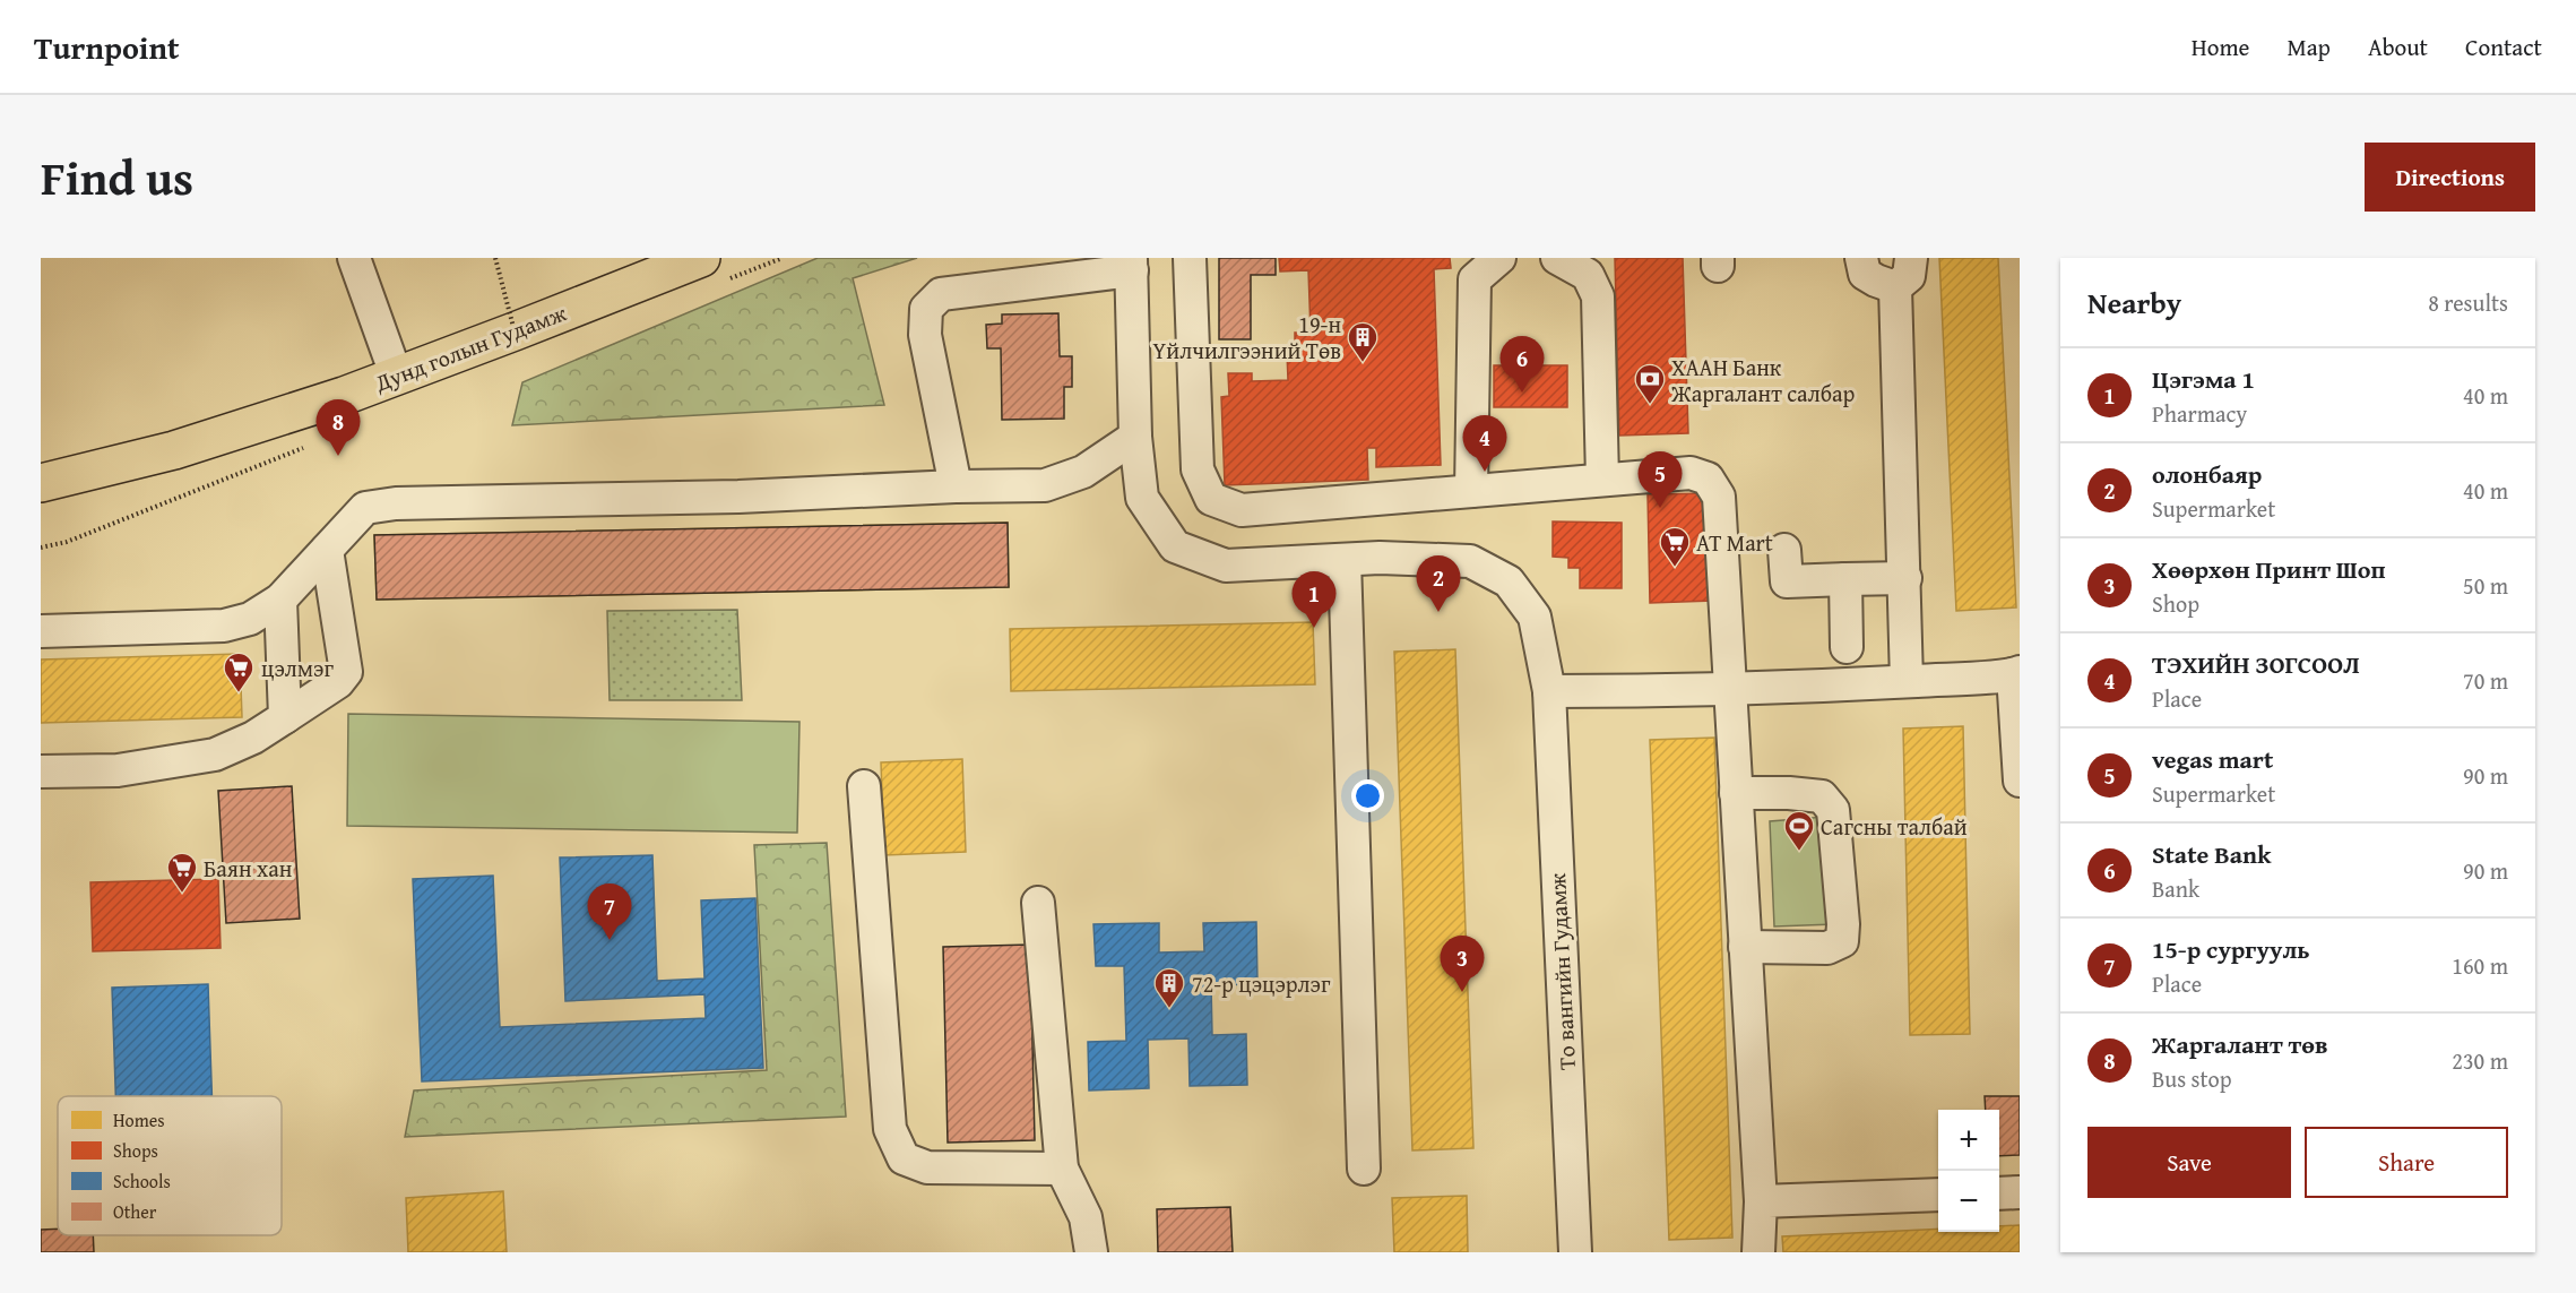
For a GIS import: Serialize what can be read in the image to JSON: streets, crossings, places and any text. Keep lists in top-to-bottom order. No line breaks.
{"streets":{"main road":["Дунд голын Гудамж"],"street":["То вангийн Гудамж"]},"places":{"building":["19-н Үйлчилгээний Төв","72-р цэцэрлэг"],"bank":["ХААН Банк Жаргалант салбар"],"supermarket":["AT Mart","цэлмэг","Баян хан"],"sports":["Сагсны талбай"]},"legend":["Homes","Shops","Schools","Other"],"page":{"header":"Turnpoint","nav":["Home","Map","About","Contact"],"title":"Find us","buttons":["Directions",["Save","Share"]],"heading":["Nearby","8 results"],"pins":["6","8","4","5","2","1","7","3"],"list":[{"mark":"1","name":"Цэгэма 1","note":"Pharmacy","value":"40 m"},{"mark":"2","name":"олонбаяр","note":"Supermarket","value":"40 m"},{"mark":"3","name":"Хөөрхөн Принт Шоп","note":"Shop","value":"50 m"},{"mark":"4","name":"ТЭХИЙН ЗОГСООЛ","note":"Place","value":"70 m"},{"mark":"5","name":"vegas mart","note":"Supermarket","value":"90 m"},{"mark":"6","name":"State Bank","note":"Bank","value":"90 m"},{"mark":"7","name":"15-р сургууль","note":"Place","value":"160 m"},{"mark":"8","name":"Жаргалант төв","note":"Bus stop","value":"230 m"}],"map_buttons":["+","−"]}}
